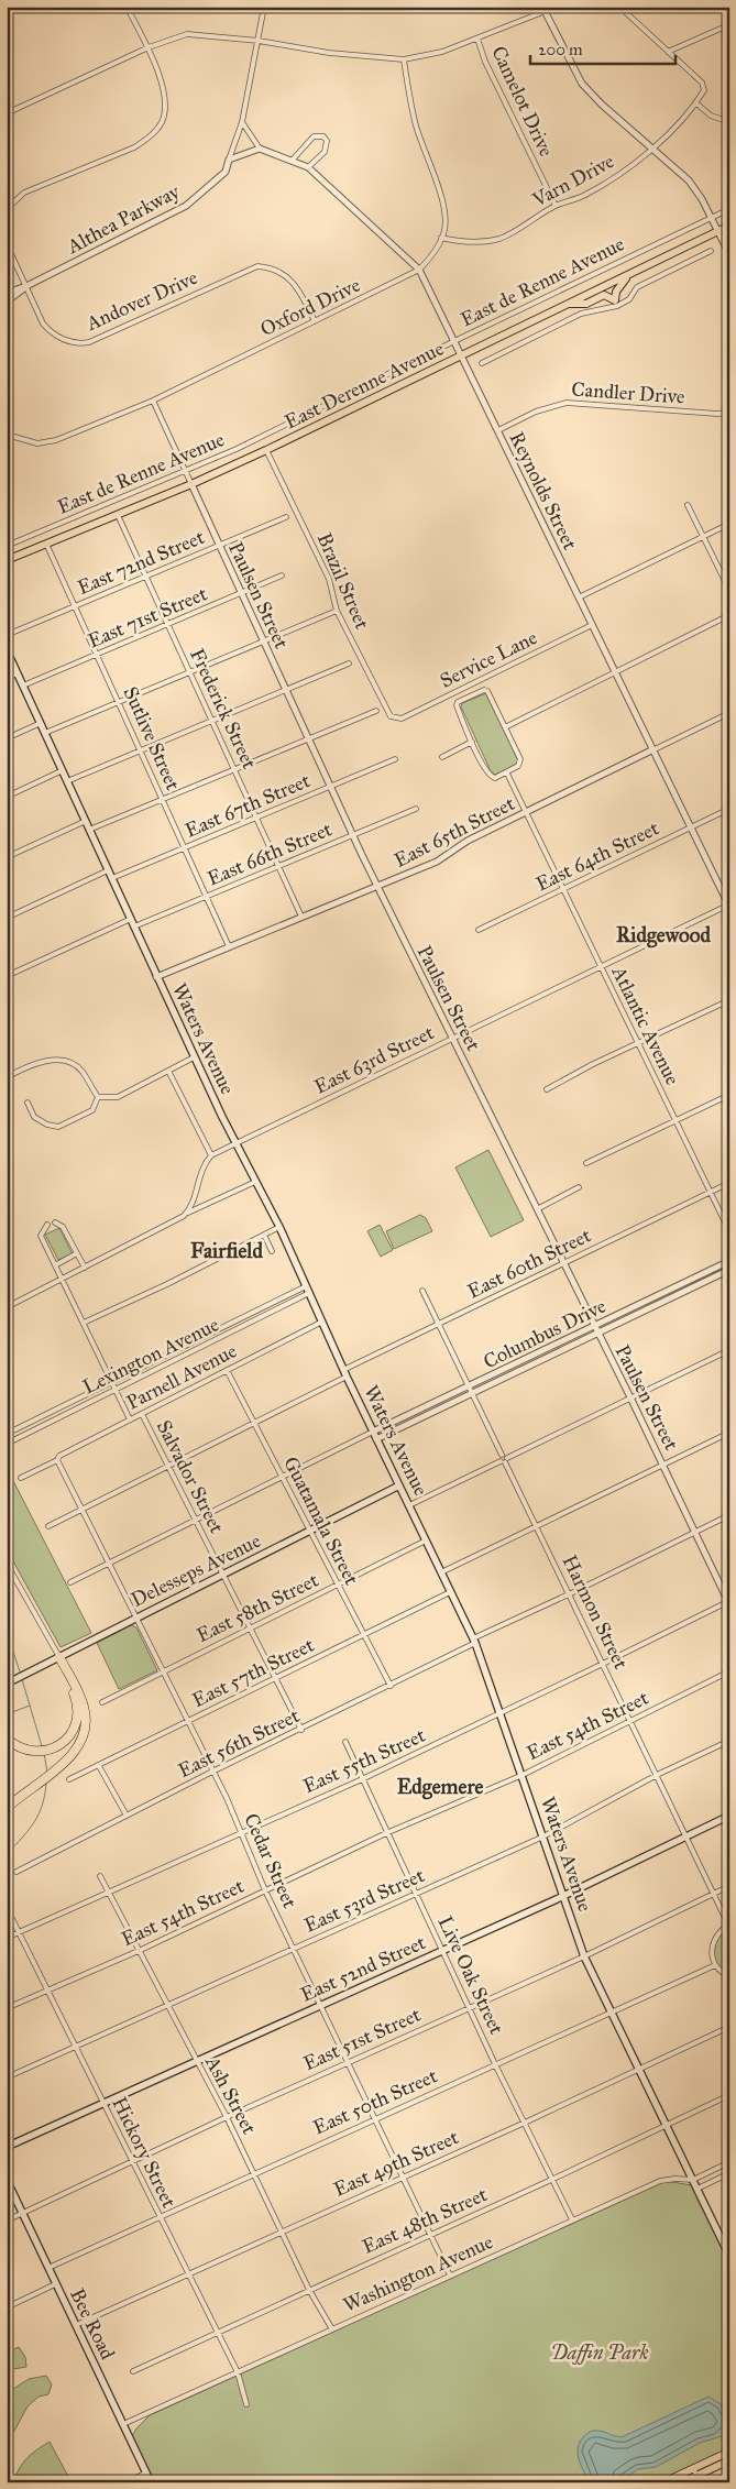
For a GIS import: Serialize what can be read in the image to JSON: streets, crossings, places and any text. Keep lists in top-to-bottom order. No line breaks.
{"streets":{"main road":["East Derenne Avenue","Waters Avenue","Delesseps Avenue","East 52nd Street","Bee Road"],"street":["Camelot Drive","Varn Drive","Althea Parkway","East de Renne Avenue","Andover Drive","Oxford Drive","Candler Drive","Reynolds Street","East 72nd Street","Brazil Street","Paulsen Street","East 71st Street","Service Lane","Frederick Street","Sutlive Street","East 67th Street","East 65th Street","East 66th Street","East 64th Street","Atlantic Avenue","East 63rd Street","East 60th Street","Columbus Drive","Lexington Avenue","Parnell Avenue","Salvador Street","Guatamala Street","East 58th Street","Harmon Street","East 57th Street","East 54th Street","East 56th Street","East 55th Street","Cedar Street","East 53rd Street","Live Oak Street","East 51st Street","Ash Street","East 50th Street","Hickory Street","East 49th Street","East 48th Street","Washington Avenue"]},"crossings":[["Camelot Drive","Varn Drive"],["Varn Drive","Oxford Drive"],["Althea Parkway","Andover Drive"],["East de Renne Avenue","Reynolds Street"],["East de Renne Avenue","Paulsen Street"],["Andover Drive","Oxford Drive"],["Oxford Drive","Reynolds Street"],["Oxford Drive","Paulsen Street"],["East Derenne Avenue","Reynolds Street"],["East Derenne Avenue","Brazil Street"],["East Derenne Avenue","Paulsen Street"],["East Derenne Avenue","Frederick Street"],["East Derenne Avenue","Sutlive Street"],["Candler Drive","Reynolds Street"],["Reynolds Street","Service Lane"],["Reynolds Street","East 65th Street"],["Reynolds Street","East 64th Street"],["Reynolds Street","East 63rd Street"],["East 72nd Street","Paulsen Street"],["East 72nd Street","Frederick Street"],["East 72nd Street","Sutlive Street"],["Brazil Street","Service Lane"],["Paulsen Street","East 71st Street"],["Paulsen Street","East 67th Street"],["Paulsen Street","East 65th Street"],["Paulsen Street","East 66th Street"],["Paulsen Street","East 63rd Street"],["Paulsen Street","East 60th Street"],["Paulsen Street","Columbus Drive"],["Paulsen Street","East 56th Street"],["Paulsen Street","East 55th Street"],["East 71st Street","Frederick Street"],["East 71st Street","Sutlive Street"],["East 71st Street","Waters Avenue"],["Frederick Street","East 67th Street"],["Frederick Street","East 65th Street"],["Frederick Street","East 66th Street"],["Sutlive Street","East 67th Street"],["Sutlive Street","East 65th Street"],["Sutlive Street","East 66th Street"],["East 67th Street","Waters Avenue"],["East 65th Street","Atlantic Avenue"],["East 65th Street","Waters Avenue"],["East 66th Street","Waters Avenue"],["East 64th Street","Atlantic Avenue"],["Atlantic Avenue","East 63rd Street"],["Atlantic Avenue","East 60th Street"],["Waters Avenue","East 63rd Street"],["Waters Avenue","East 60th Street"],["Waters Avenue","Columbus Drive"],["Waters Avenue","Lexington Avenue"],["Waters Avenue","Parnell Avenue"],["Waters Avenue","Delesseps Avenue"],["Waters Avenue","East 58th Street"],["Waters Avenue","East 57th Street"],["Waters Avenue","East 54th Street"],["Waters Avenue","East 56th Street"],["Waters Avenue","East 55th Street"],["Waters Avenue","East 53rd Street"],["Waters Avenue","East 52nd Street"],["Waters Avenue","East 51st Street"],["Waters Avenue","East 50th Street"],["Waters Avenue","East 49th Street"],["Waters Avenue","East 48th Street"],["Waters Avenue","Washington Avenue"],["Parnell Avenue","Salvador Street"],["Parnell Avenue","Guatamala Street"],["Parnell Avenue","Cedar Street"],["Salvador Street","Delesseps Avenue"],["Salvador Street","East 58th Street"],["Salvador Street","East 57th Street"],["Salvador Street","East 56th Street"],["Guatamala Street","Delesseps Avenue"],["Guatamala Street","East 58th Street"],["Guatamala Street","East 57th Street"],["Guatamala Street","East 56th Street"],["Delesseps Avenue","Cedar Street"],["East 58th Street","Cedar Street"],["Harmon Street","East 54th Street"],["Harmon Street","East 56th Street"],["Harmon Street","East 55th Street"],["Harmon Street","East 53rd Street"],["Harmon Street","East 52nd Street"],["Harmon Street","East 51st Street"],["Harmon Street","East 50th Street"],["East 57th Street","Cedar Street"],["East 54th Street","Cedar Street"],["East 54th Street","Live Oak Street"],["East 54th Street","Ash Street"],["East 54th Street","Hickory Street"],["East 56th Street","Cedar Street"],["East 55th Street","Cedar Street"],["East 55th Street","Live Oak Street"],["East 55th Street","Ash Street"],["East 55th Street","Hickory Street"],["Cedar Street","East 53rd Street"],["Cedar Street","East 52nd Street"],["Cedar Street","East 51st Street"],["Cedar Street","East 50th Street"],["Cedar Street","East 49th Street"],["Cedar Street","East 48th Street"],["Cedar Street","Washington Avenue"],["East 53rd Street","Live Oak Street"],["East 53rd Street","Ash Street"],["East 53rd Street","Hickory Street"],["East 52nd Street","Live Oak Street"],["East 52nd Street","Ash Street"],["East 52nd Street","Hickory Street"],["Live Oak Street","East 51st Street"],["Live Oak Street","East 50th Street"],["Live Oak Street","East 49th Street"],["Live Oak Street","East 48th Street"],["Live Oak Street","Washington Avenue"],["East 51st Street","Ash Street"],["East 51st Street","Hickory Street"],["East 51st Street","Bee Road"],["Ash Street","East 50th Street"],["Ash Street","East 49th Street"],["Ash Street","East 48th Street"],["Ash Street","Washington Avenue"],["East 50th Street","Hickory Street"],["East 50th Street","Bee Road"],["Hickory Street","East 49th Street"],["Hickory Street","East 48th Street"],["Hickory Street","Washington Avenue"],["East 49th Street","Bee Road"],["Washington Avenue","Bee Road"]],"districts":["Ridgewood","Fairfield","Edgemere"],"parks":["Daffin Park"],"scale_bar":"200 m"}
